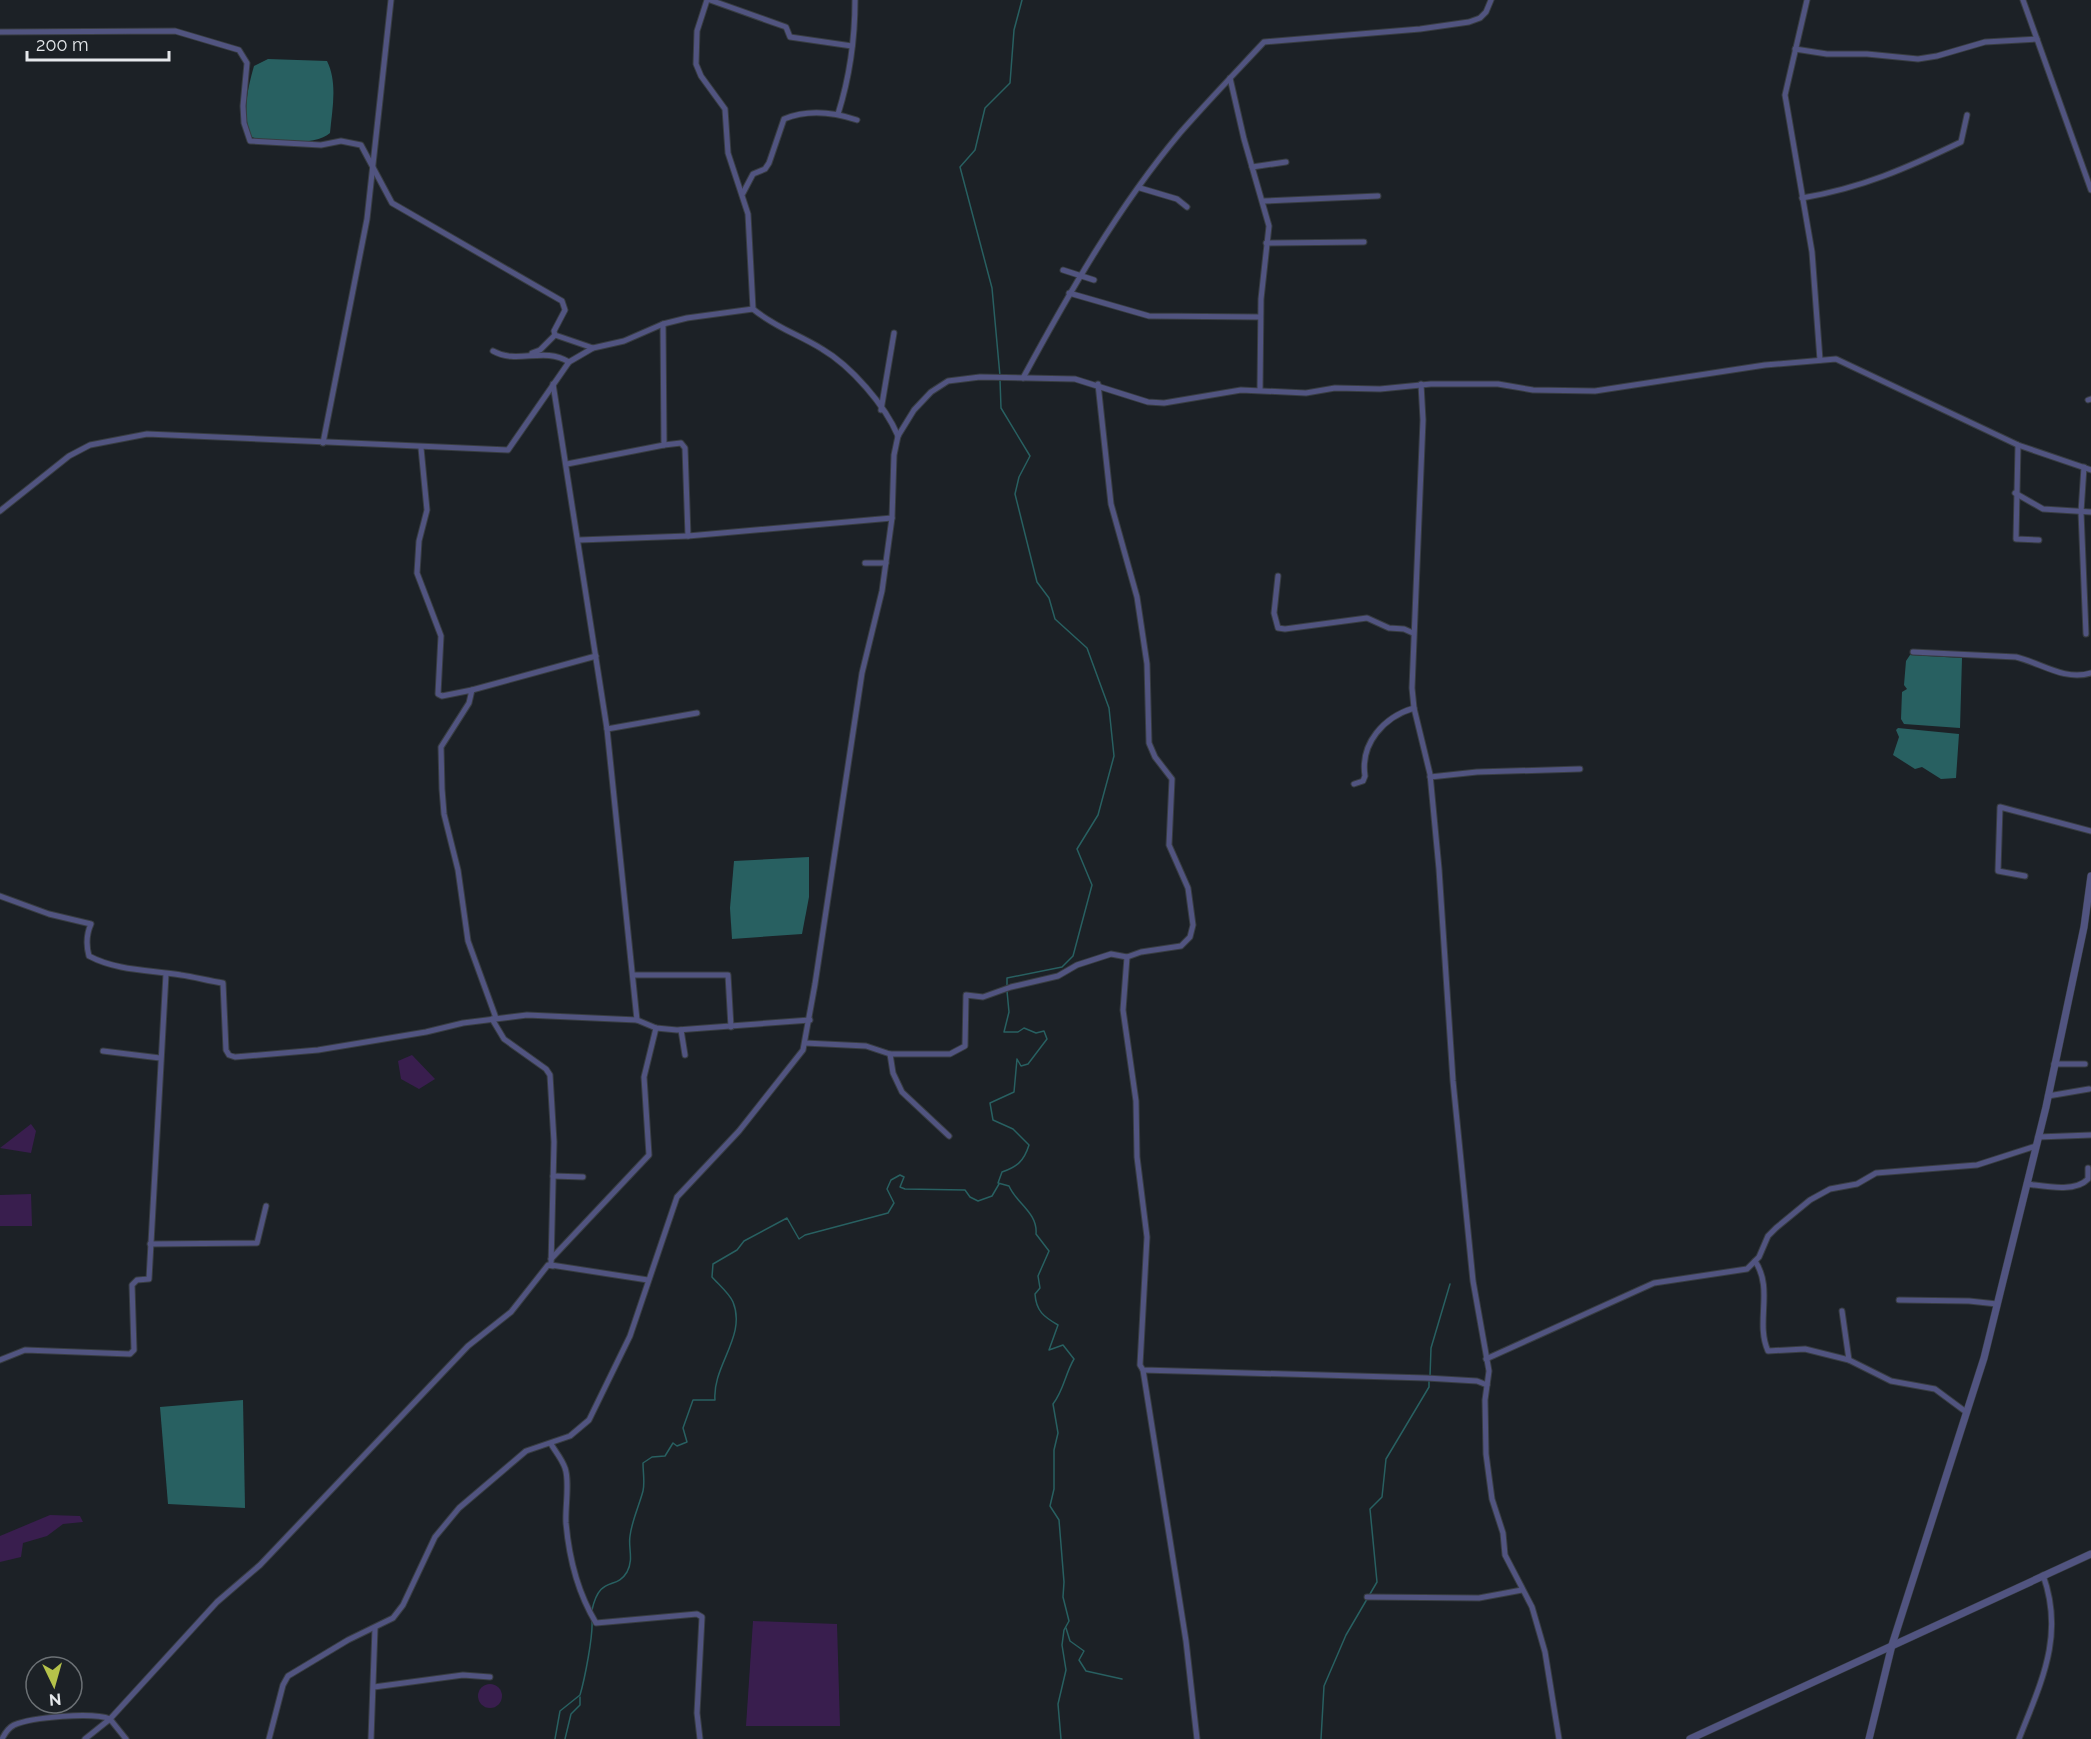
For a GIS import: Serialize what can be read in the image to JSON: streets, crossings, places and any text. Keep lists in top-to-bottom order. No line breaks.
{"scale_bar":"200 m","north":"bottom"}
